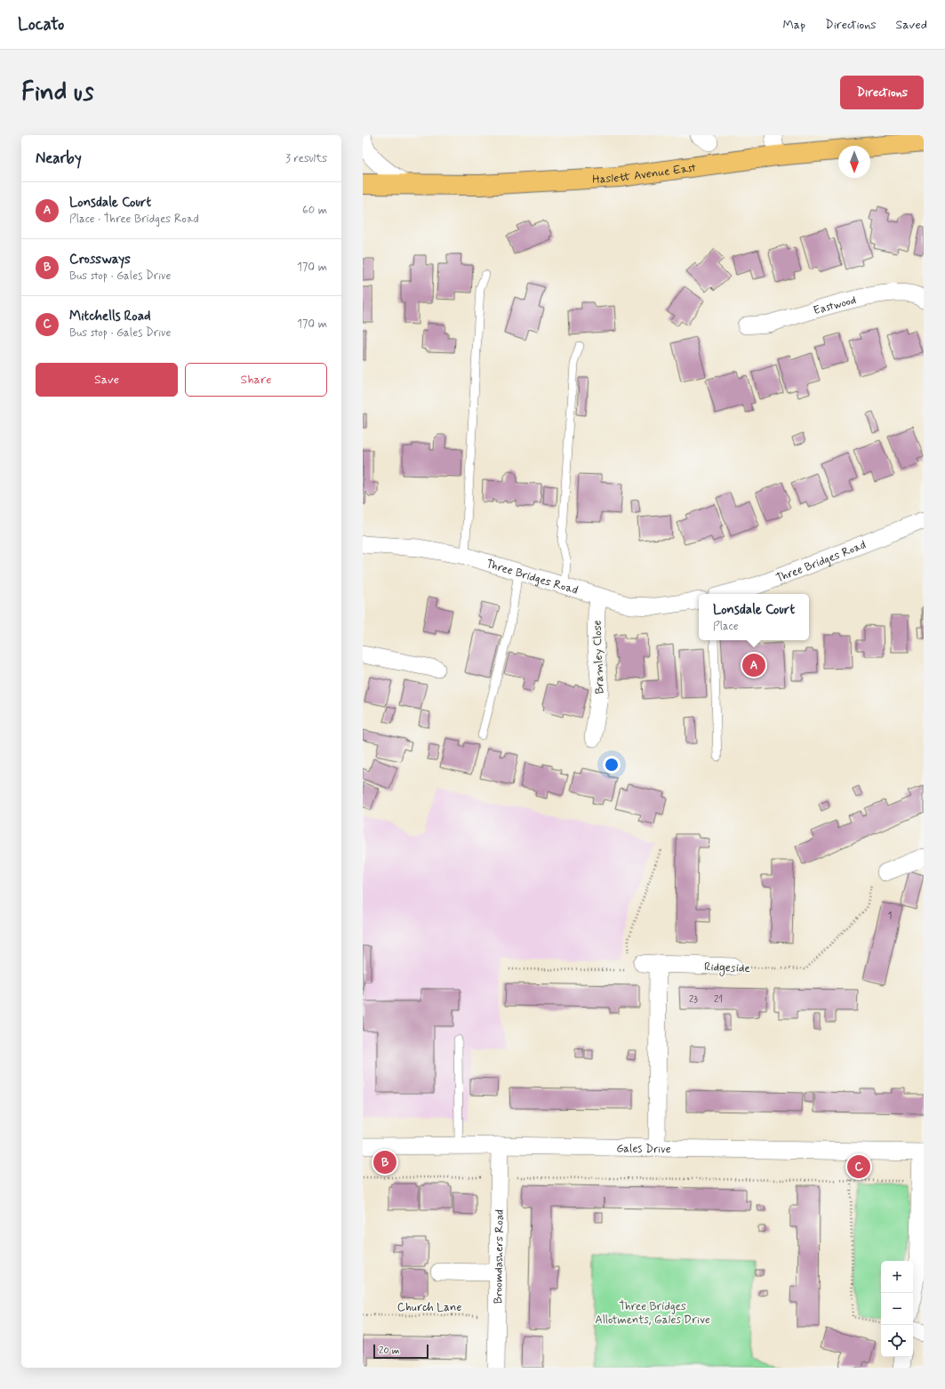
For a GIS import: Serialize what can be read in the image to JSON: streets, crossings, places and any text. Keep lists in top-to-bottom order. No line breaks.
{"streets":{"main road":["Haslett Avenue East"],"street":["Eastwood","Three Bridges Road","Bramley Close","Ridgeside","Gales Drive","Broomdashers Road"],"path":["Church Lane"]},"crossings":[["Three Bridges Road","Bramley Close"],["Gales Drive","Broomdashers Road"],["Broomdashers Road","Church Lane"]],"parks":["Three Bridges Allotments, Gales Drive"],"house_numbers":["1","23","21"],"scale_bar":"20 m","north":"bottom","page":{"header":"Locato","nav":["Map","Directions","Saved"],"buttons":["Directions",["Save","Share"]],"title":"Find us","heading":["Nearby","3 results"],"list":[{"mark":"A","name":"Lonsdale Court","note":"Place · Three Bridges Road","value":"60 m"},{"mark":"B","name":"Crossways","note":"Bus stop · Gales Drive","value":"170 m"},{"mark":"C","name":"Mitchells Road","note":"Bus stop · Gales Drive","value":"170 m"}],"popup":["Lonsdale Court","Place"],"pins":["A","B","C"],"map_buttons":["+","−"],"scale":"20 m"}}
